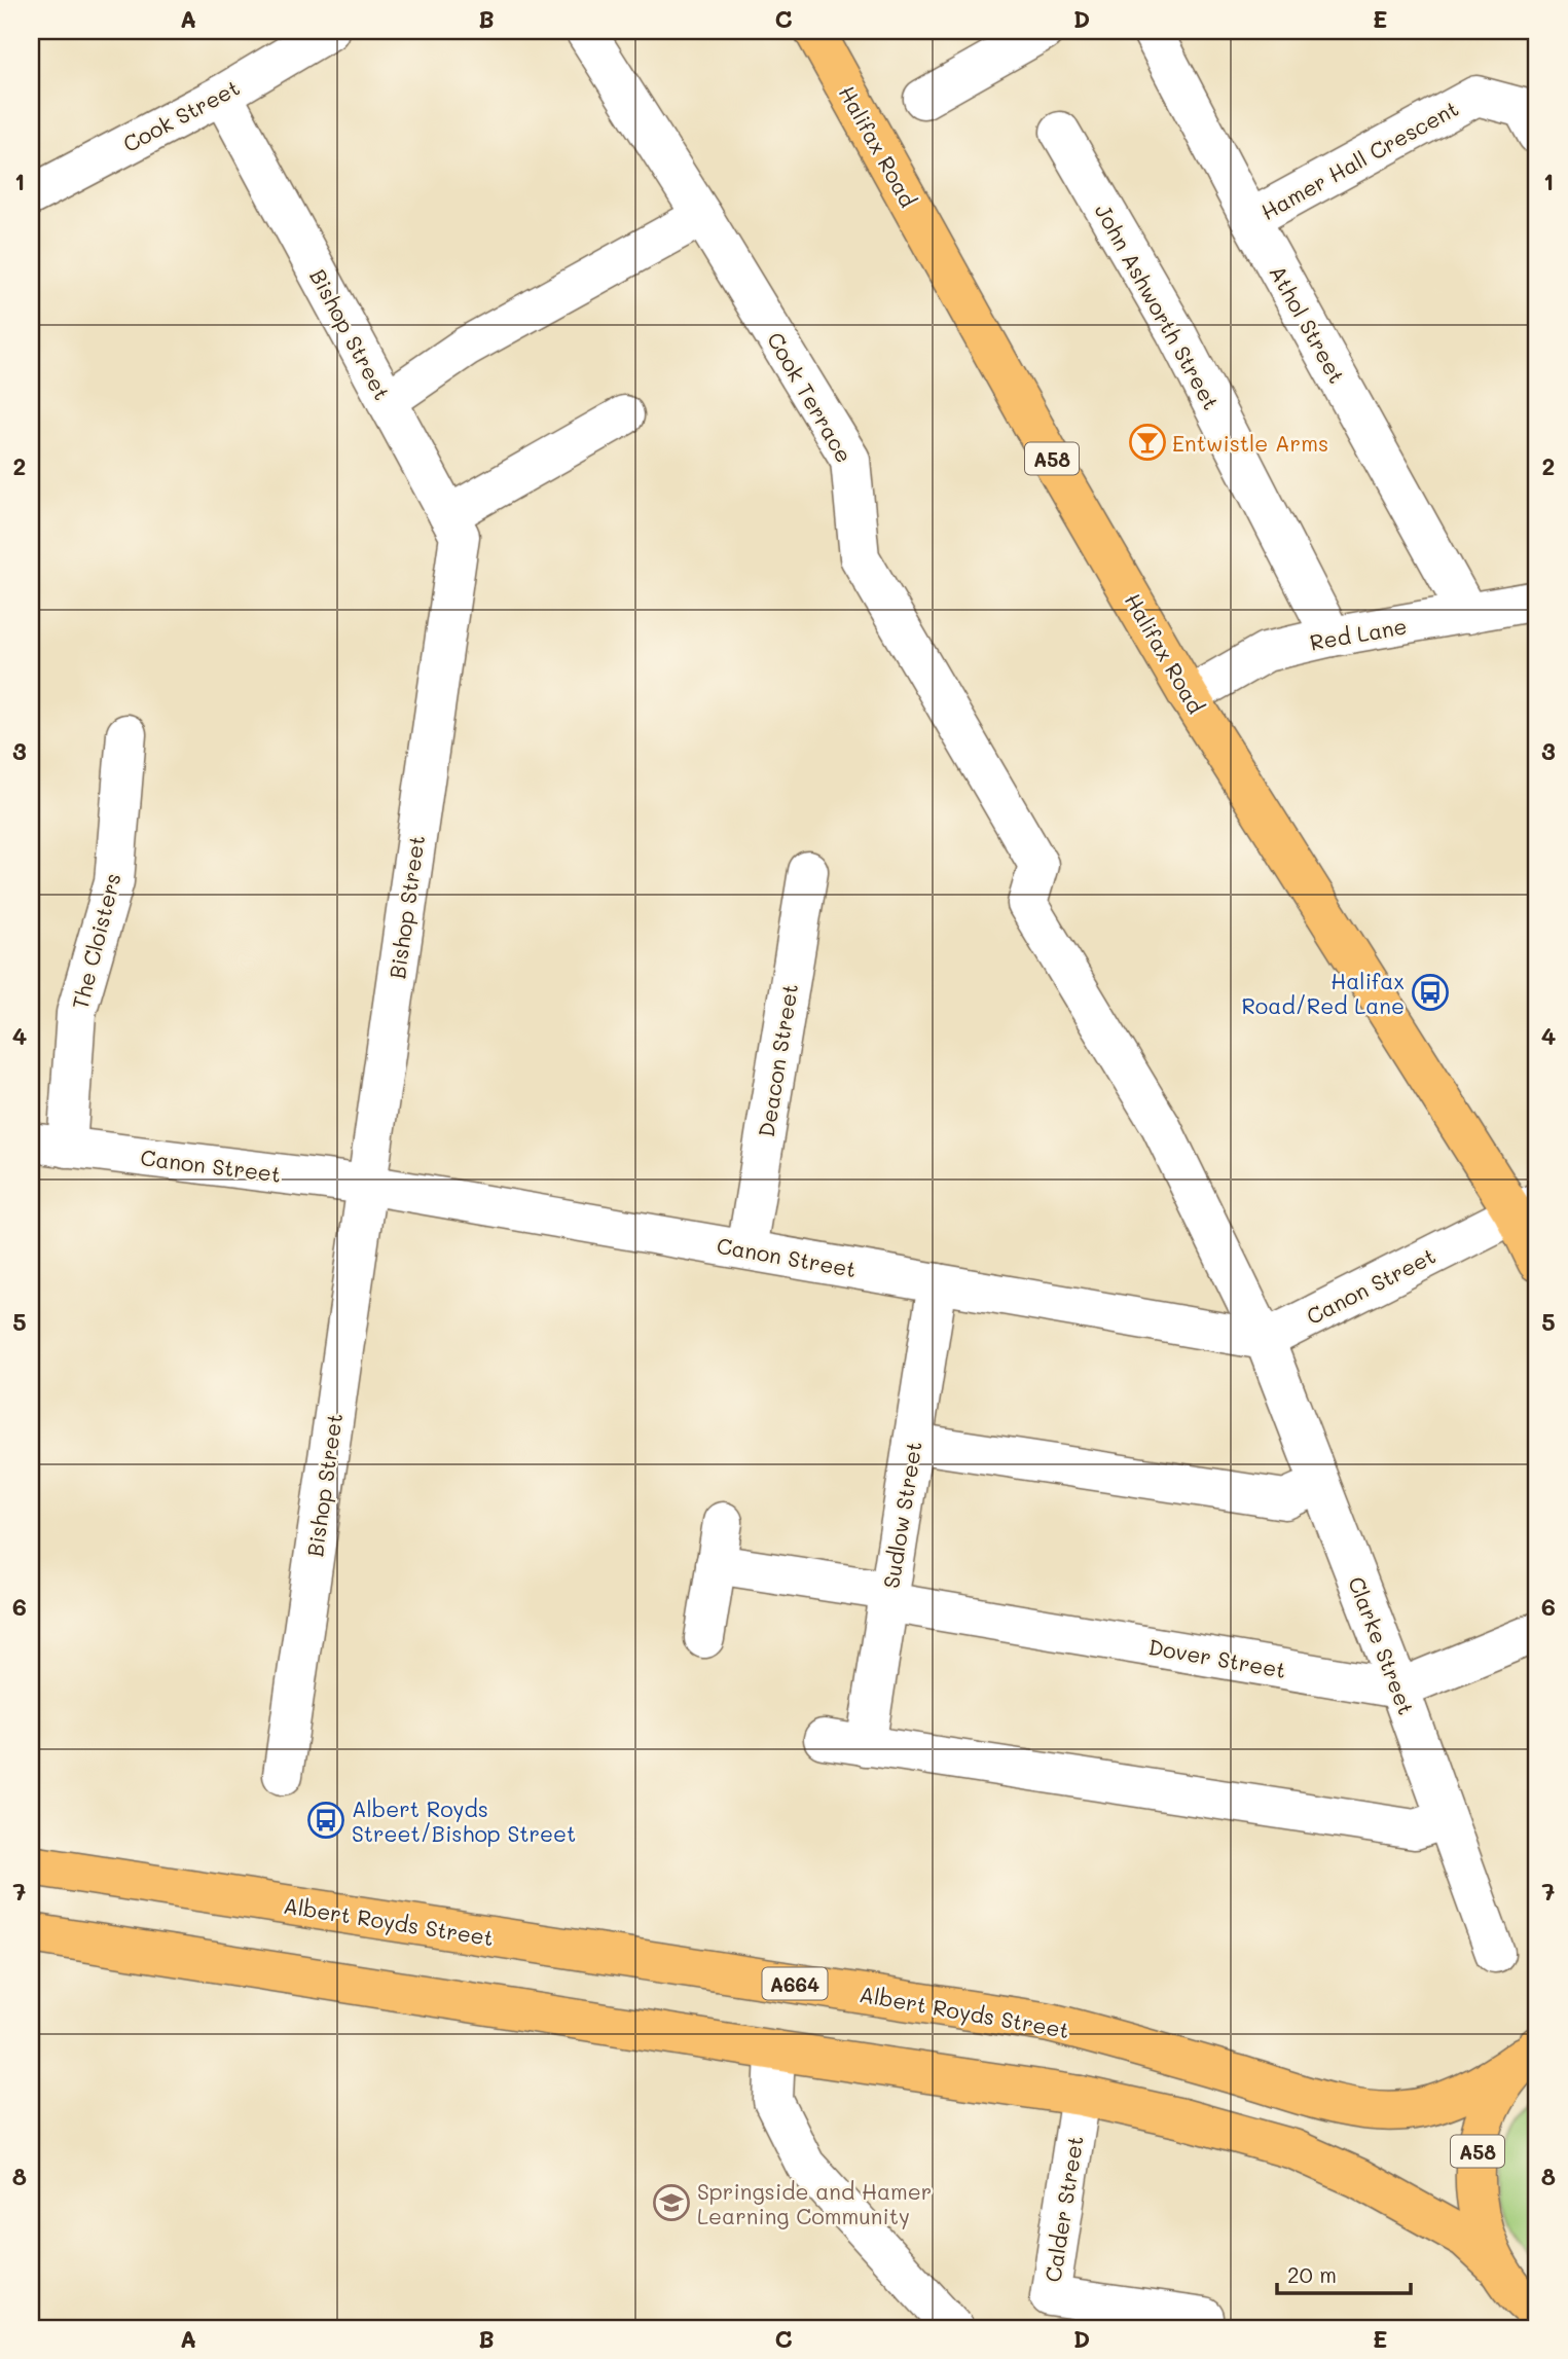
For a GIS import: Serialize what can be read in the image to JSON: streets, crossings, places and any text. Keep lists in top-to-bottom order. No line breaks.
{"streets":{"main road":["Halifax Road","A58","Albert Royds Street","A664"],"street":["Cook Street","Hamer Hall Crescent","John Ashworth Street","Athol Street","Bishop Street","Cook Terrace","Red Lane","The Cloisters","Deacon Street","Canon Street","Sudlow Street","Clarke Street","Dover Street","Calder Street"]},"crossings":[["Cook Street","Bishop Street"],["Halifax Road","Red Lane"],["Halifax Road","Canon Street"],["Hamer Hall Crescent","Athol Street"],["John Ashworth Street","Red Lane"],["Athol Street","Red Lane"],["Bishop Street","Canon Street"],["Cook Terrace","Clarke Street"],["A58","Albert Royds Street"],["The Cloisters","Canon Street"],["Deacon Street","Canon Street"],["Canon Street","Sudlow Street"],["Canon Street","Clarke Street"],["Sudlow Street","Dover Street"],["Clarke Street","Dover Street"]],"places":{"bar":["Entwistle Arms"],"bus stop":["Halifax Road/Red Lane","Albert Royds Street/Bishop Street"],"school or university":["Springside and Hamer Learning Community"]},"scale_bar":"20 m","grid":{"columns":["A","B","C","D","E"],"rows":["1","2","3","4","5","6","7","8"]}}
